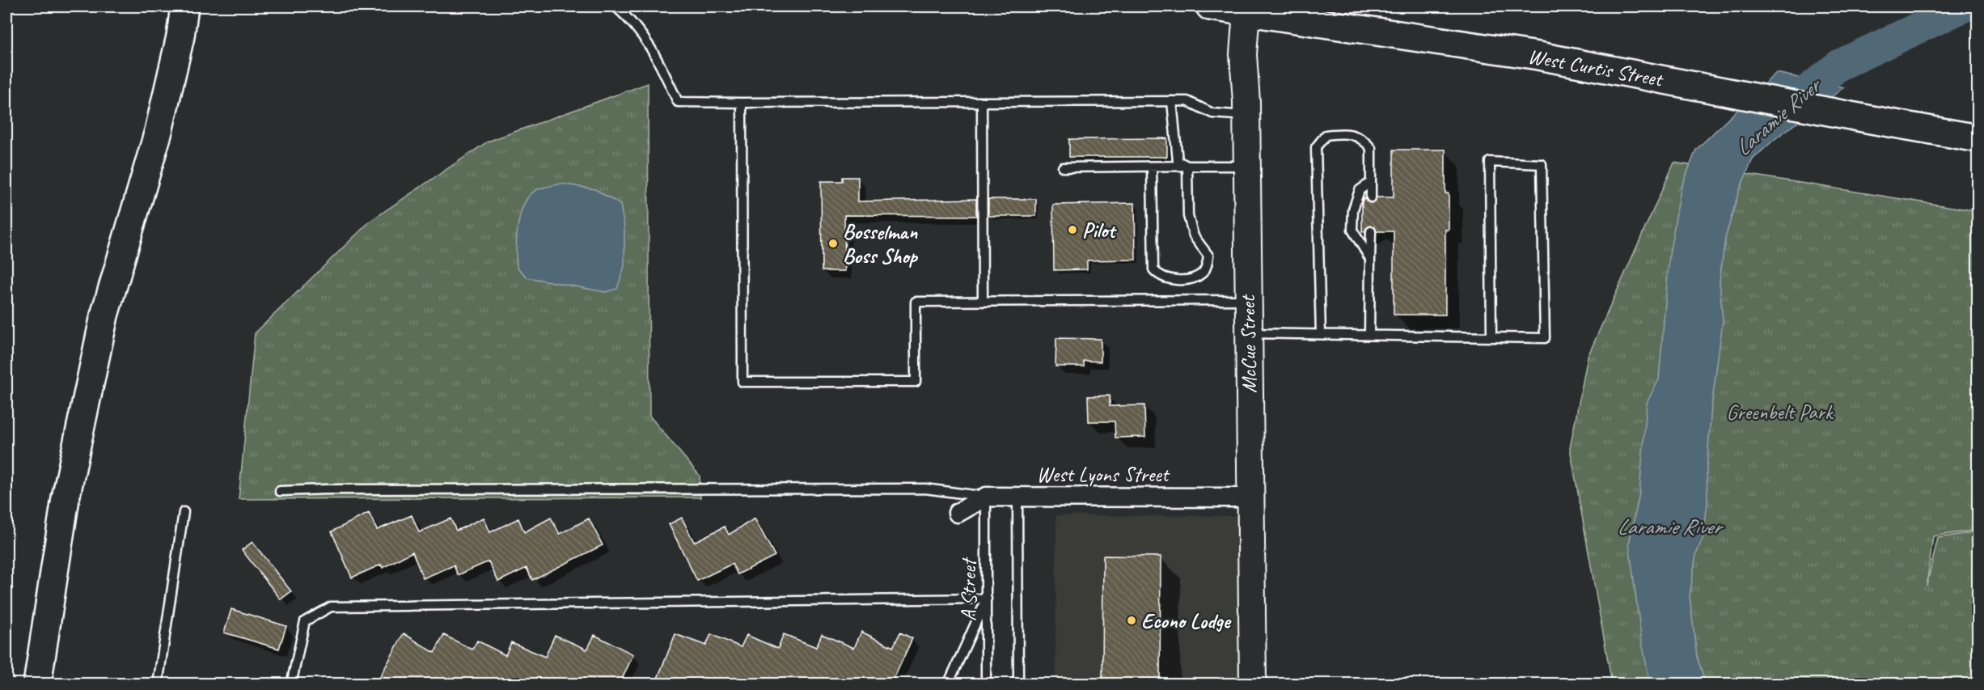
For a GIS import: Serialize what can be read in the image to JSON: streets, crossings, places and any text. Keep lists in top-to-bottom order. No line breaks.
{"streets":{"main road":["West Curtis Street","McCue Street"],"street":["West Lyons Street"],"lane":["A Street"]},"crossings":[["West Curtis Street","McCue Street"],["McCue Street","West Lyons Street"],["West Lyons Street","A Street"]],"water":["Laramie River"],"parks":["Greenbelt Park"],"places":["Pilot","Bosselman Boss Shop","Econo Lodge"]}
